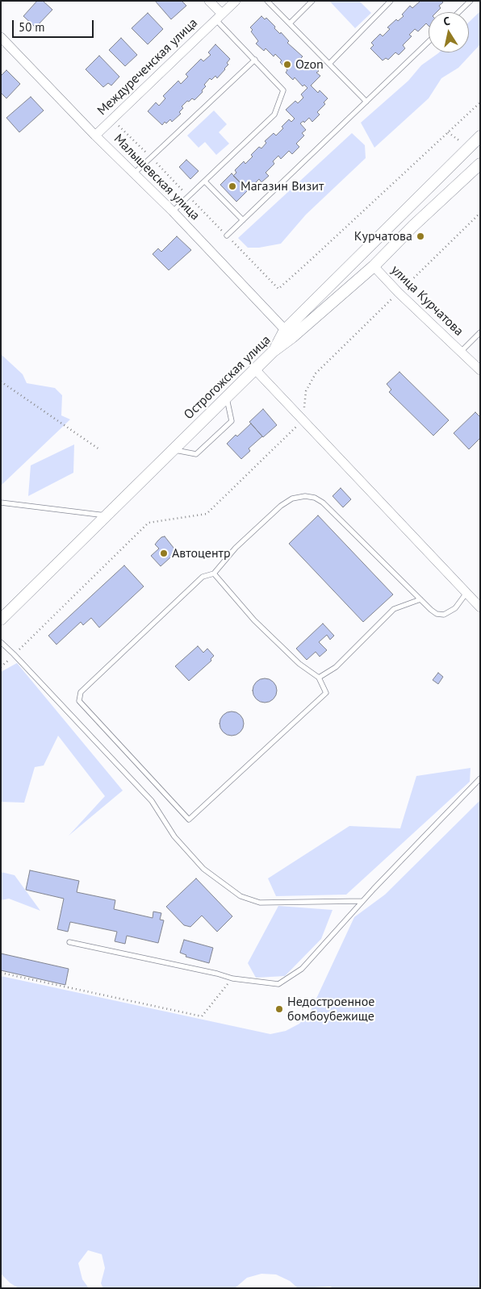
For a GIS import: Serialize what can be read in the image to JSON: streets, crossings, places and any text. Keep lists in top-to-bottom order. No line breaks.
{"streets":{"street":["Междуреченская улица","Малышевская улица","улица Курчатова","Острогожская улица"]},"crossings":[["Междуреченская улица","Малышевская улица"],["Малышевская улица","Острогожская улица"],["улица Курчатова","Острогожская улица"]],"places":["Ozon","Магазин Визит","Курчатова","Автоцентр","Недостроенное бомбоубежище"],"scale_bar":"50 m","north":"top"}
